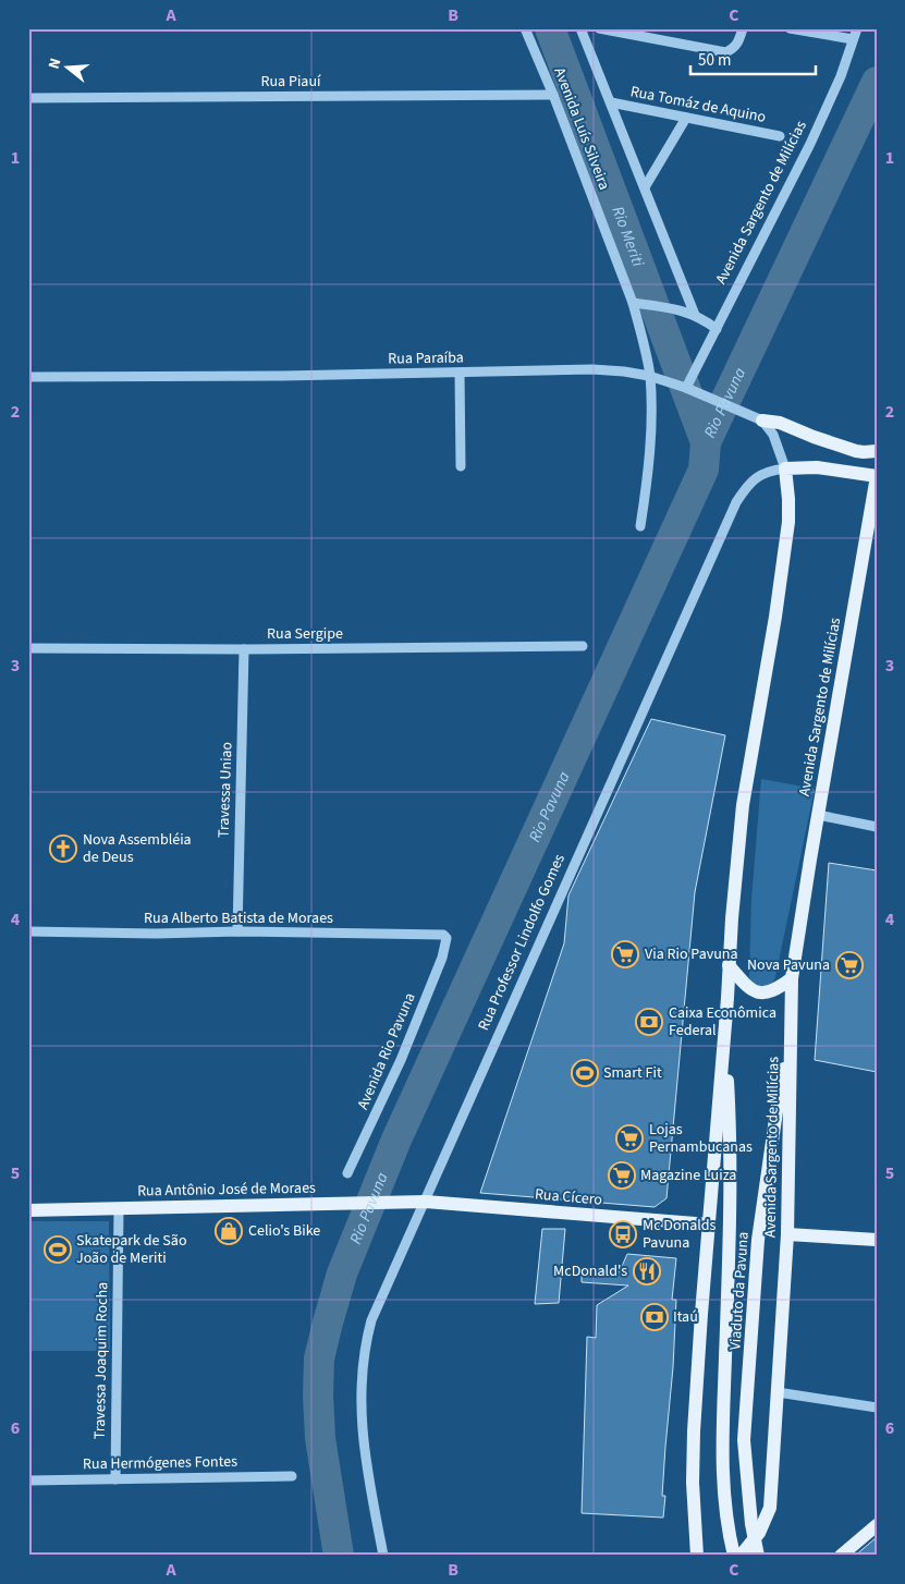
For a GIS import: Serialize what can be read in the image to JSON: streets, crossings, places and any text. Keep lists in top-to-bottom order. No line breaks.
{"streets":{"main road":["Avenida Sargento de Milícias","Rua Professor Lindolfo Gomes","Rua Antônio José de Moraes","Rua Cícero","Viaduto da Pavuna"],"street":["Rua Piauí","Rua Tomáz de Aquino","Avenida Luís Silveira","Rua Paraíba","Rua Sergipe","Travessa Uniao","Rua Alberto Batista de Moraes","Avenida Rio Pavuna","Travessa Joaquim Rocha","Rua Hermógenes Fontes"]},"crossings":[["Rua Piauí","Avenida Luís Silveira"],["Avenida Luís Silveira","Rua Paraíba"],["Avenida Sargento de Milícias","Rua Paraíba"],["Avenida Sargento de Milícias","Rua Professor Lindolfo Gomes"],["Avenida Sargento de Milícias","Viaduto da Pavuna"],["Rua Sergipe","Travessa Uniao"],["Travessa Uniao","Rua Alberto Batista de Moraes"],["Rua Alberto Batista de Moraes","Avenida Rio Pavuna"],["Rua Professor Lindolfo Gomes","Rua Antônio José de Moraes"],["Rua Professor Lindolfo Gomes","Rua Cícero"],["Rua Antônio José de Moraes","Rua Cícero"],["Rua Antônio José de Moraes","Travessa Joaquim Rocha"],["Travessa Joaquim Rocha","Rua Hermógenes Fontes"]],"water":["Rio Meriti","Rio Pavuna"],"places":{"church":["Nova Assembléia de Deus"],"supermarket":["Via Rio Pavuna","Nova Pavuna","Lojas Pernambucanas","Magazine Luiza"],"bank":["Caixa Econômica Federal","Itaú"],"sports":["Smart Fit","Skatepark de São João de Meriti"],"shop":["Celio's Bike"],"bus stop":["Mc Donalds Pavuna"],"restaurant":["McDonald's"]},"scale_bar":"50 m","north":"left","grid":{"columns":["A","B","C"],"rows":["1","2","3","4","5","6"]}}
